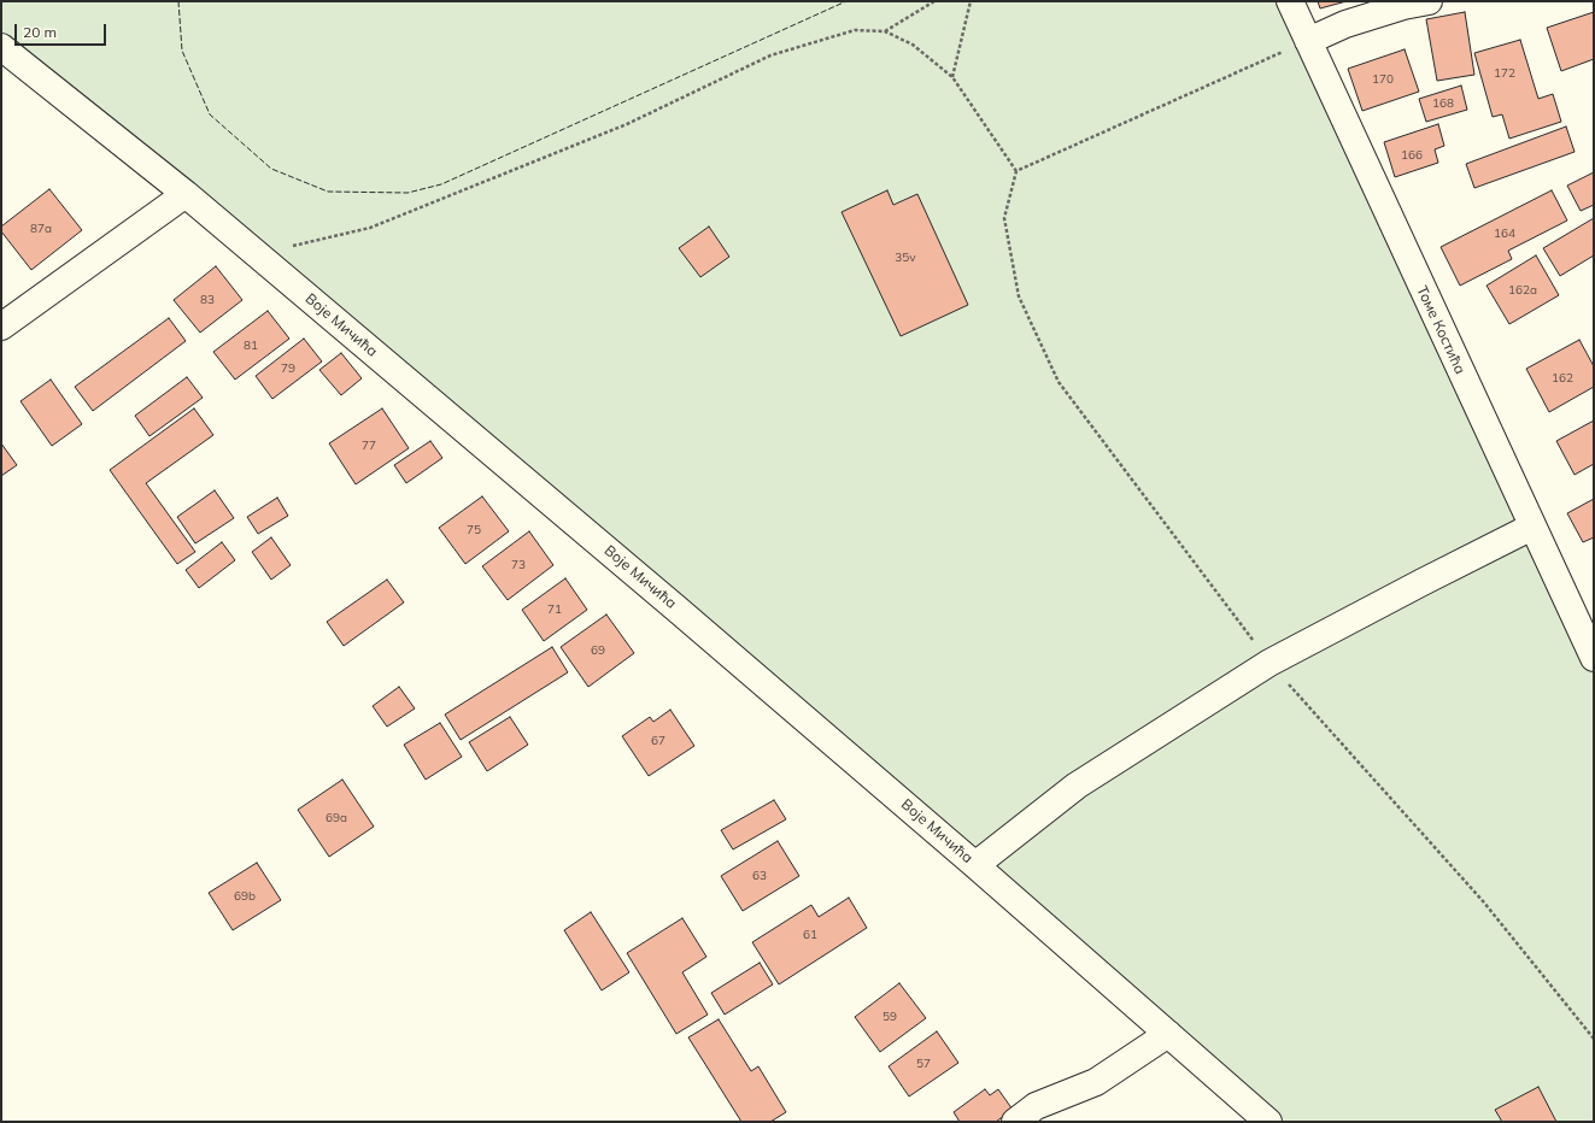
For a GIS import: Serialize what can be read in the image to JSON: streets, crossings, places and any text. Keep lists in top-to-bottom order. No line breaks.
{"streets":{"street":["Воје Мичића","Томе Костића"]},"house_numbers":["172","170","168","166","87a","164","35v","162a","83","81","79","162","77","75","73","71","69","67","69a","63","69b","61","59","57"],"scale_bar":"20 m"}
